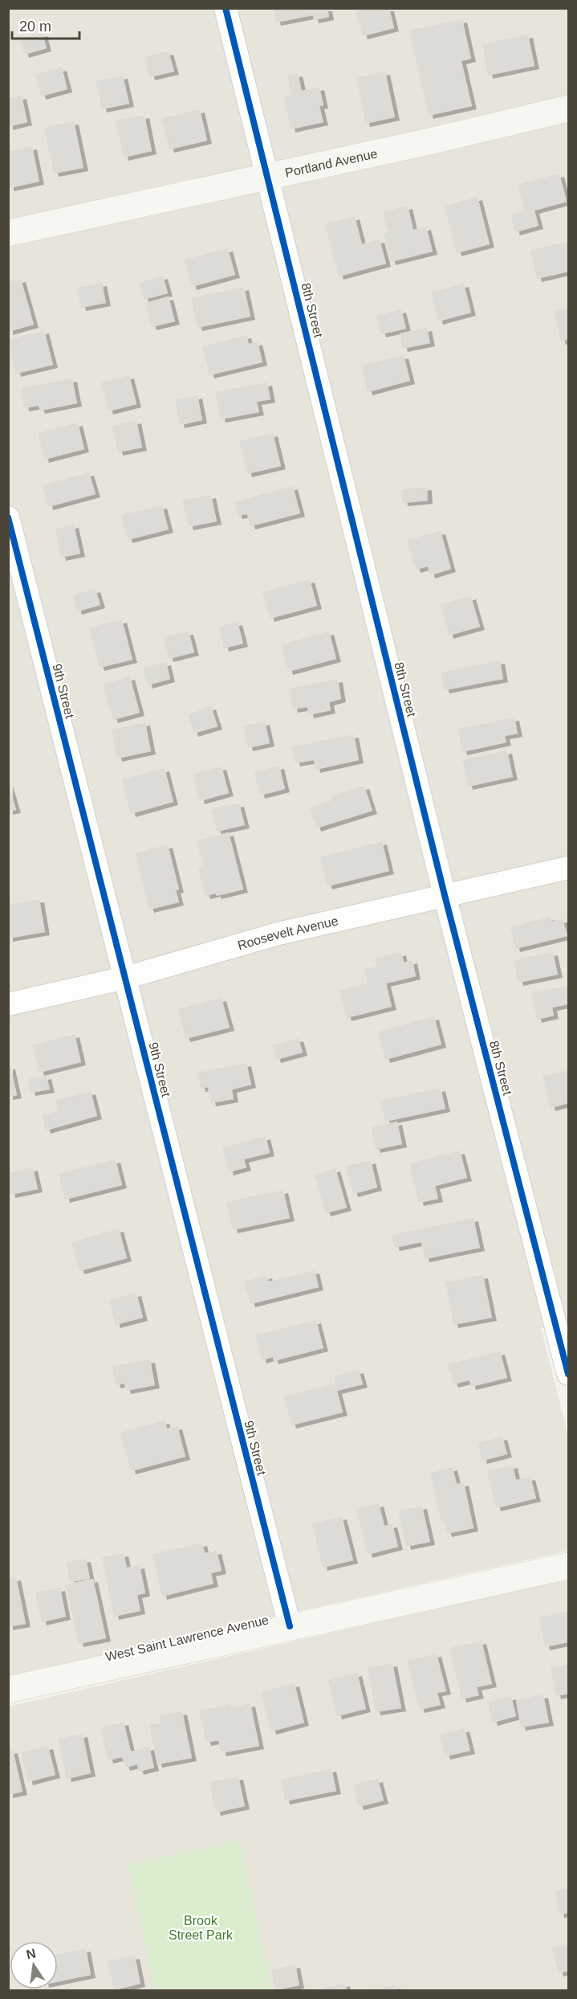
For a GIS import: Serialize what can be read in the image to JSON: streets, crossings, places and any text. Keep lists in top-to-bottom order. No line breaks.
{"streets":{"street":["Portland Avenue","8th Street","9th Street","Roosevelt Avenue","West Saint Lawrence Avenue"]},"crossings":[["Portland Avenue","8th Street"],["8th Street","Roosevelt Avenue"],["9th Street","Roosevelt Avenue"],["9th Street","West Saint Lawrence Avenue"]],"parks":["Brook Street Park"],"scale_bar":"20 m","north":"top"}
